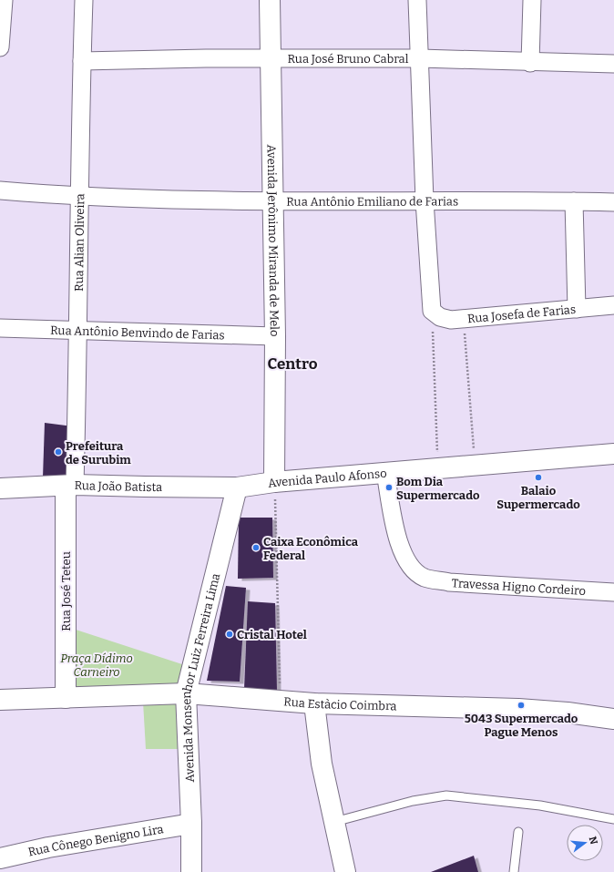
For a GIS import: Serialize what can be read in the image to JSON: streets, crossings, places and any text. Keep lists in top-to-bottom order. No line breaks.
{"streets":{"street":["Rua José Bruno Cabral","Rua Antônio Emiliano de Farias","Avenida Jerônimo Miranda de Melo","Rua Alian Oliveira","Rua Josefa de Farias","Rua Antônio Benvindo de Farias","Avenida Paulo Afonso","Rua João Batista","Travessa Higno Cordeiro","Rua José Teteu","Avenida Monsenhor Luiz Ferreira Lima","Rua Estàcio Coimbra","Rua Cônego Benigno Lira"]},"crossings":[["Rua José Bruno Cabral","Avenida Jerônimo Miranda de Melo"],["Rua José Bruno Cabral","Rua Alian Oliveira"],["Rua Antônio Emiliano de Farias","Avenida Jerônimo Miranda de Melo"],["Rua Antônio Emiliano de Farias","Rua Alian Oliveira"],["Avenida Jerônimo Miranda de Melo","Rua Antônio Benvindo de Farias"],["Avenida Jerônimo Miranda de Melo","Avenida Paulo Afonso"],["Rua Alian Oliveira","Rua Antônio Benvindo de Farias"],["Rua Alian Oliveira","Rua João Batista"],["Rua Alian Oliveira","Rua José Teteu"],["Avenida Paulo Afonso","Rua João Batista"],["Avenida Paulo Afonso","Travessa Higno Cordeiro"],["Avenida Paulo Afonso","Avenida Monsenhor Luiz Ferreira Lima"],["Rua João Batista","Rua José Teteu"],["Rua João Batista","Avenida Monsenhor Luiz Ferreira Lima"],["Rua José Teteu","Rua Estàcio Coimbra"],["Avenida Monsenhor Luiz Ferreira Lima","Rua Estàcio Coimbra"],["Avenida Monsenhor Luiz Ferreira Lima","Rua Cônego Benigno Lira"]],"districts":["Centro"],"parks":["Praça Dídimo Carneiro"],"places":["Prefeitura de Surubim","Balaio Supermercado","Bom Dia Supermercado","Caixa Econômica Federal","Cristal Hotel","5043 Supermercado Pague Menos"],"north":"right"}
